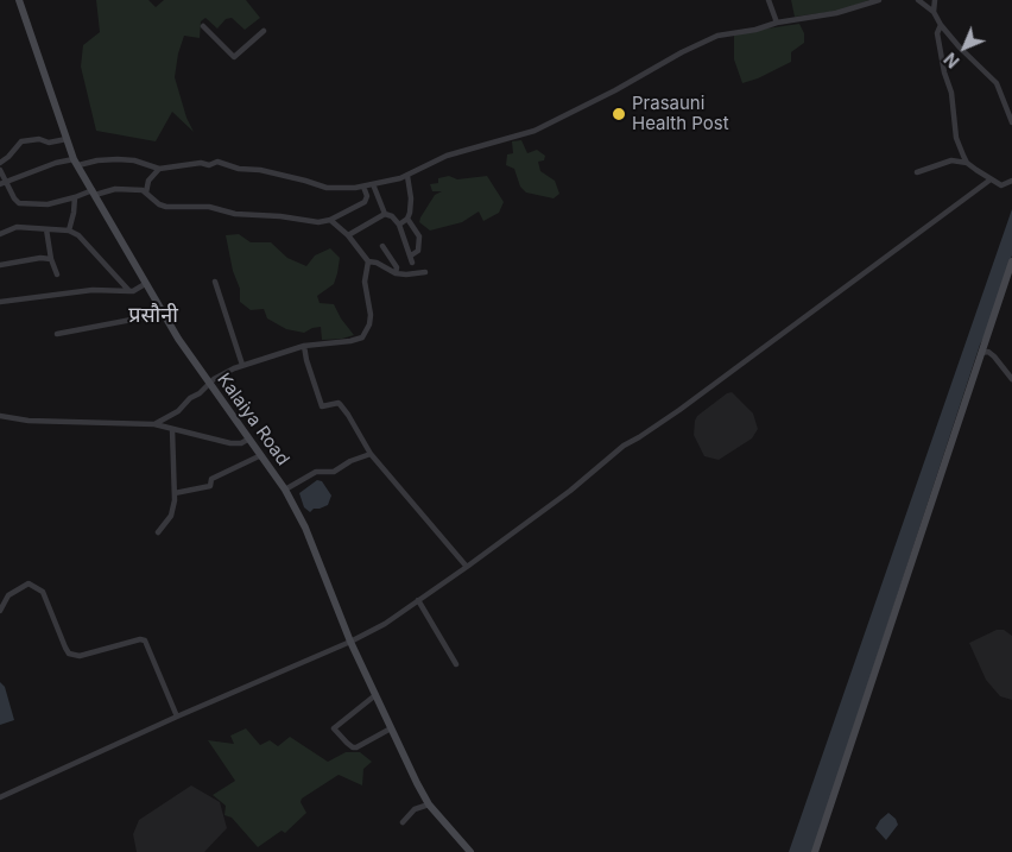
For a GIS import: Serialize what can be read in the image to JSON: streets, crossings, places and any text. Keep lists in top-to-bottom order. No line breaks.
{"streets":{"main road":["Kalaiya Road"]},"districts":["प्रसौनी"],"places":["Prasauni Health Post"],"north":"bottom left"}
